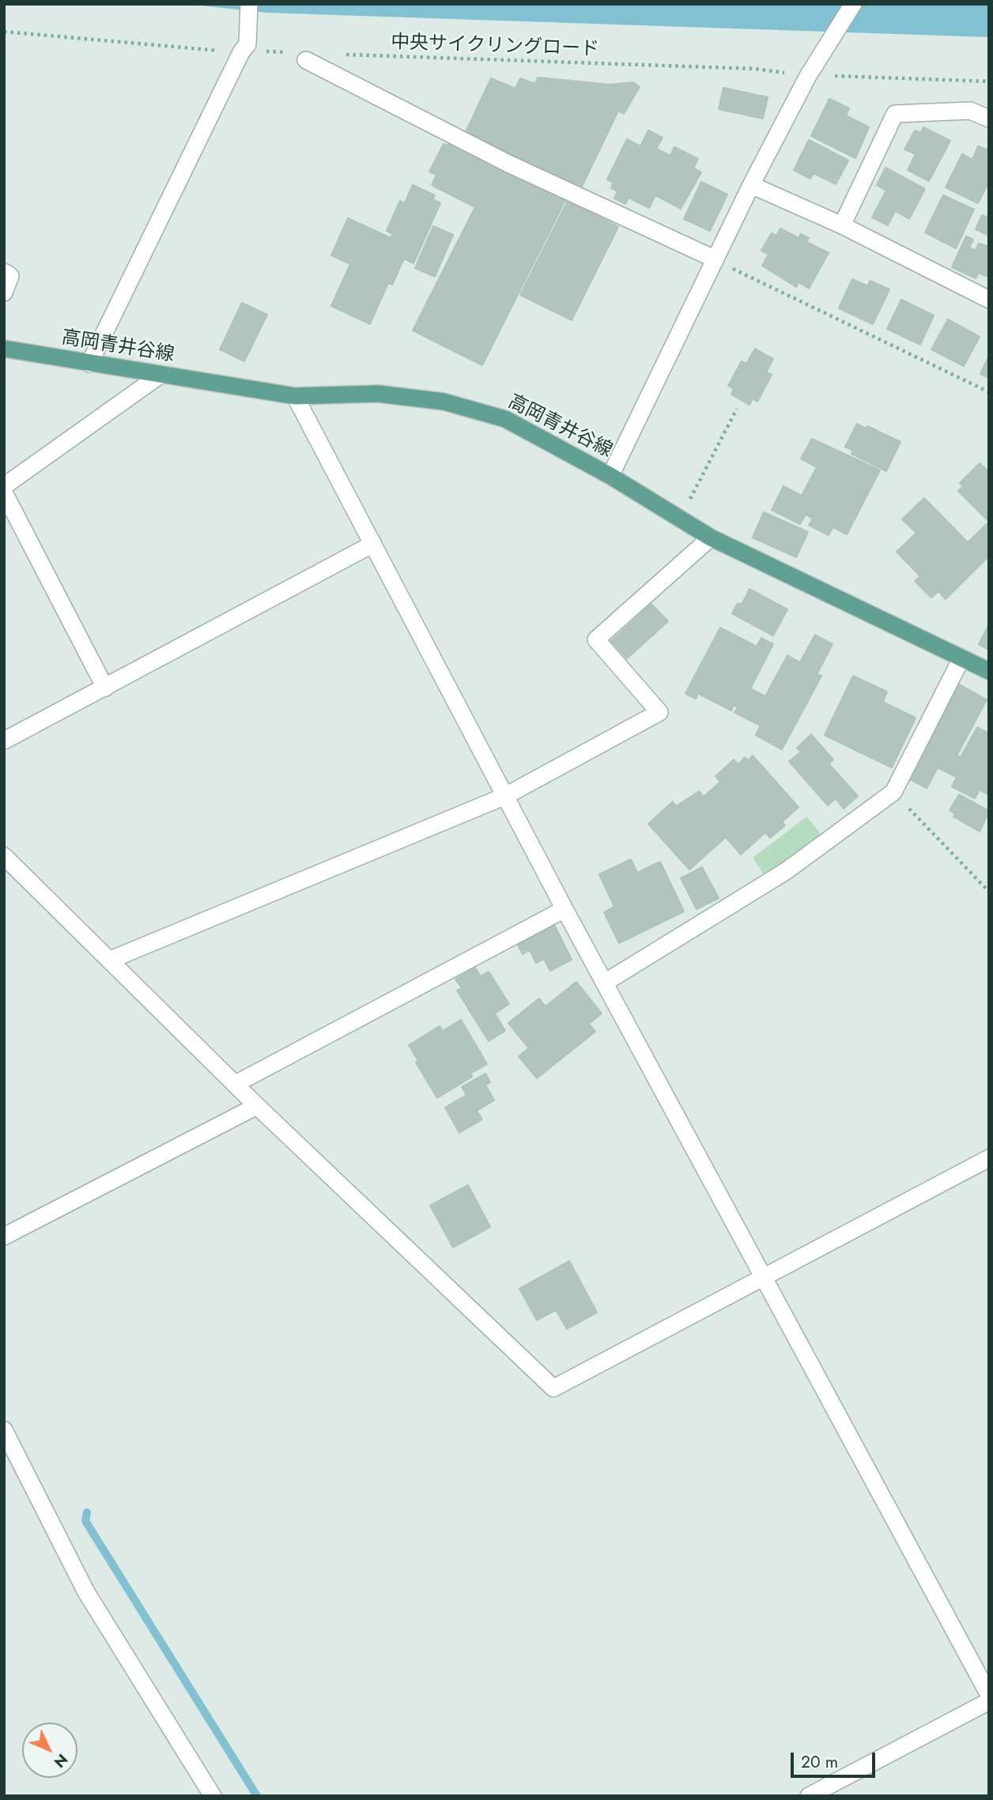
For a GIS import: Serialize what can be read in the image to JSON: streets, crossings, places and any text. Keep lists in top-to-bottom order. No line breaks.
{"streets":{"main road":["高岡青井谷線"],"path":["中央サイクリングロード"]},"scale_bar":"20 m","north":"bottom right"}
